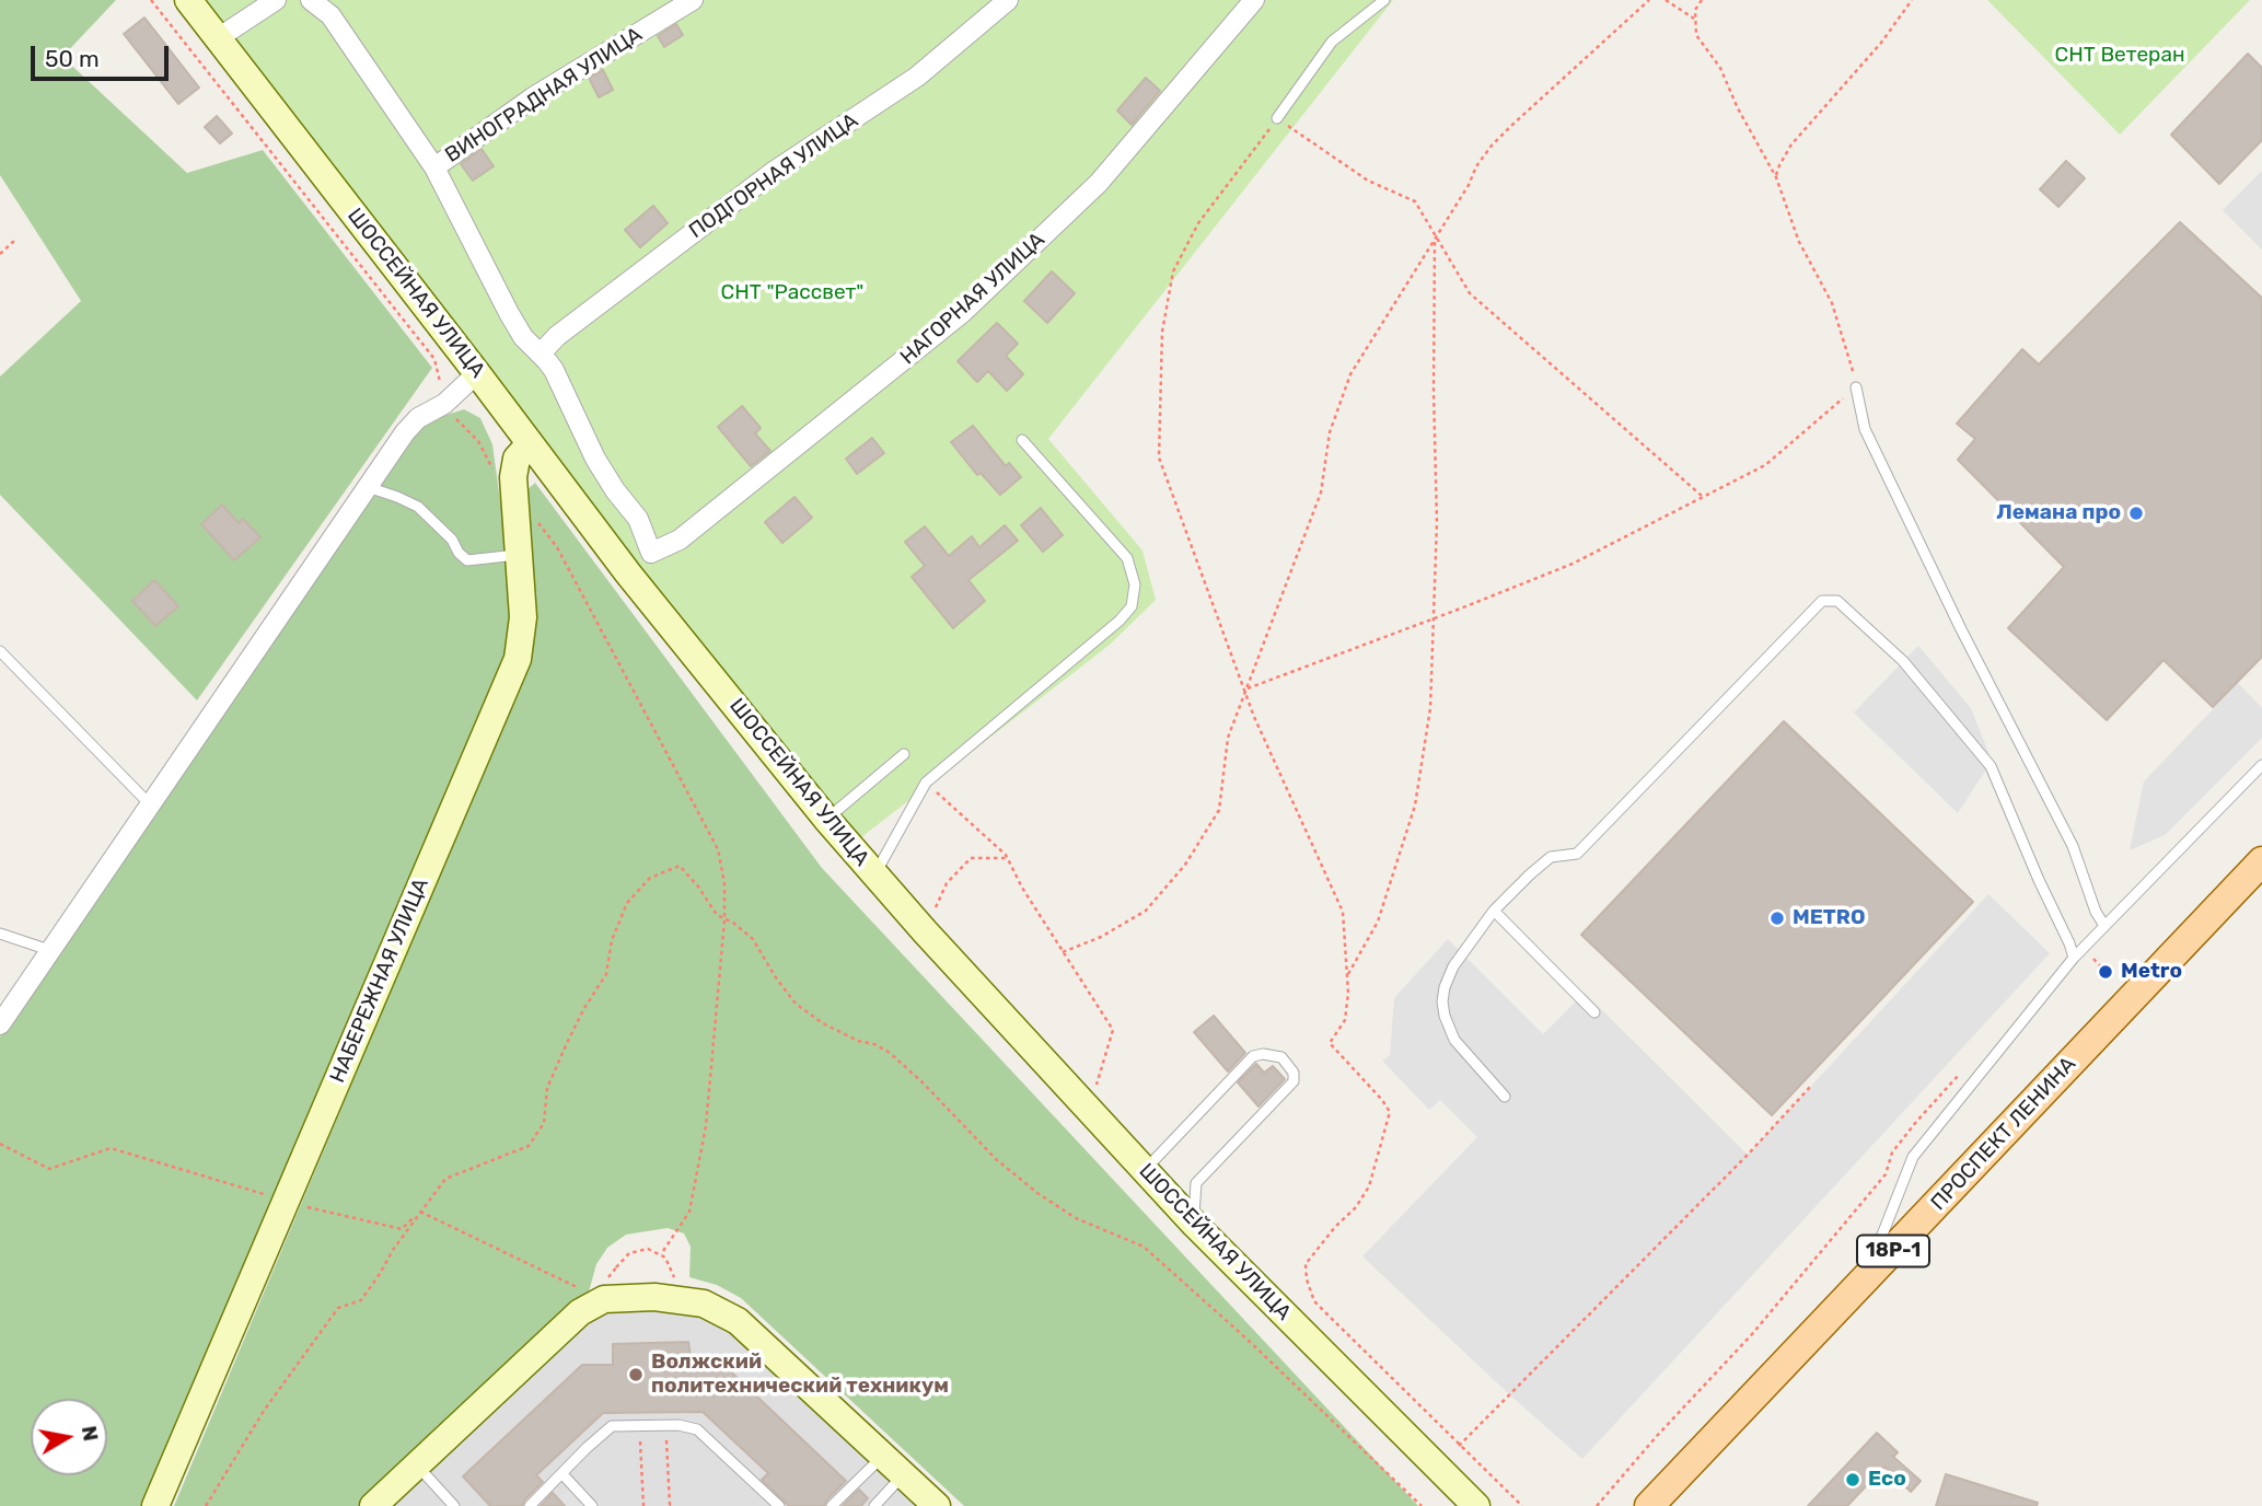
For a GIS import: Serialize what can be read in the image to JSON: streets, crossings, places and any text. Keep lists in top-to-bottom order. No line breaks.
{"streets":{"main road":["ПРОСПЕКТ ЛЕНИНА","18Р-1"],"street":["ВИНОГРАДНАЯ УЛИЦА","ПОДГОРНАЯ УЛИЦА","ШОССЕЙНАЯ УЛИЦА","НАГОРНАЯ УЛИЦА","НАБЕРЕЖНАЯ УЛИЦА"]},"crossings":[["ШОССЕЙНАЯ УЛИЦА","НАГОРНАЯ УЛИЦА"],["ШОССЕЙНАЯ УЛИЦА","НАБЕРЕЖНАЯ УЛИЦА"]],"parks":["СНТ Ветеран","СНТ \"Рассвет\""],"places":["Лемана про","METRO","Metro","Волжский политехнический техникум","Eco"],"scale_bar":"50 m","north":"right"}
